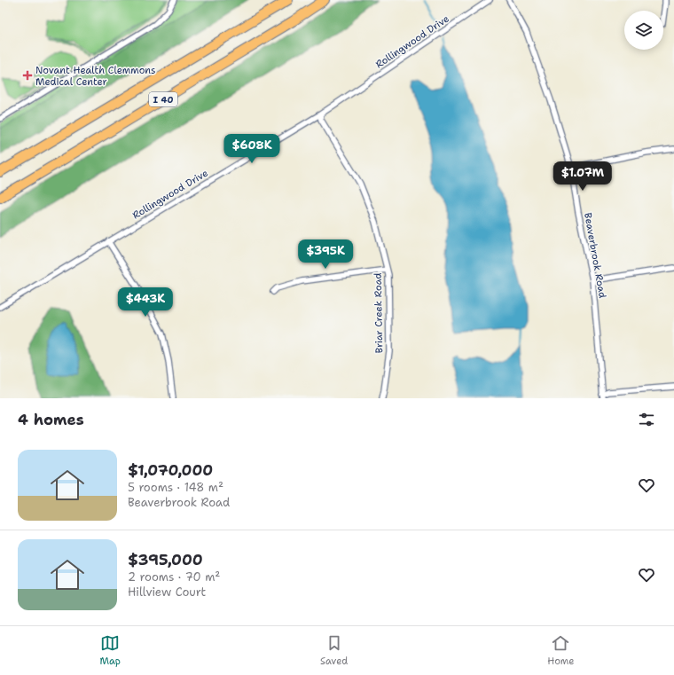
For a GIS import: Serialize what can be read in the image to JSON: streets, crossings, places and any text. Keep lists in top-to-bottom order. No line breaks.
{"streets":{"highway":["I 40"],"street":["Rollingwood Drive","Beaverbrook Road","Briar Creek Road"]},"crossings":[["Rollingwood Drive","Briar Creek Road"]],"places":{"health":["Novant Health Clemmons Medical Center"]},"page":{"price":["$608K","$1.07M","$395K","$443K"],"heading":"4 homes","list":[{"name":"$1,070,000","note":"5 rooms · 148 m² · Beaverbrook Road"},{"name":"$395,000","note":"2 rooms · 70 m² · Hillview Court"}],"tabs":["Map","Saved","Home"]}}
